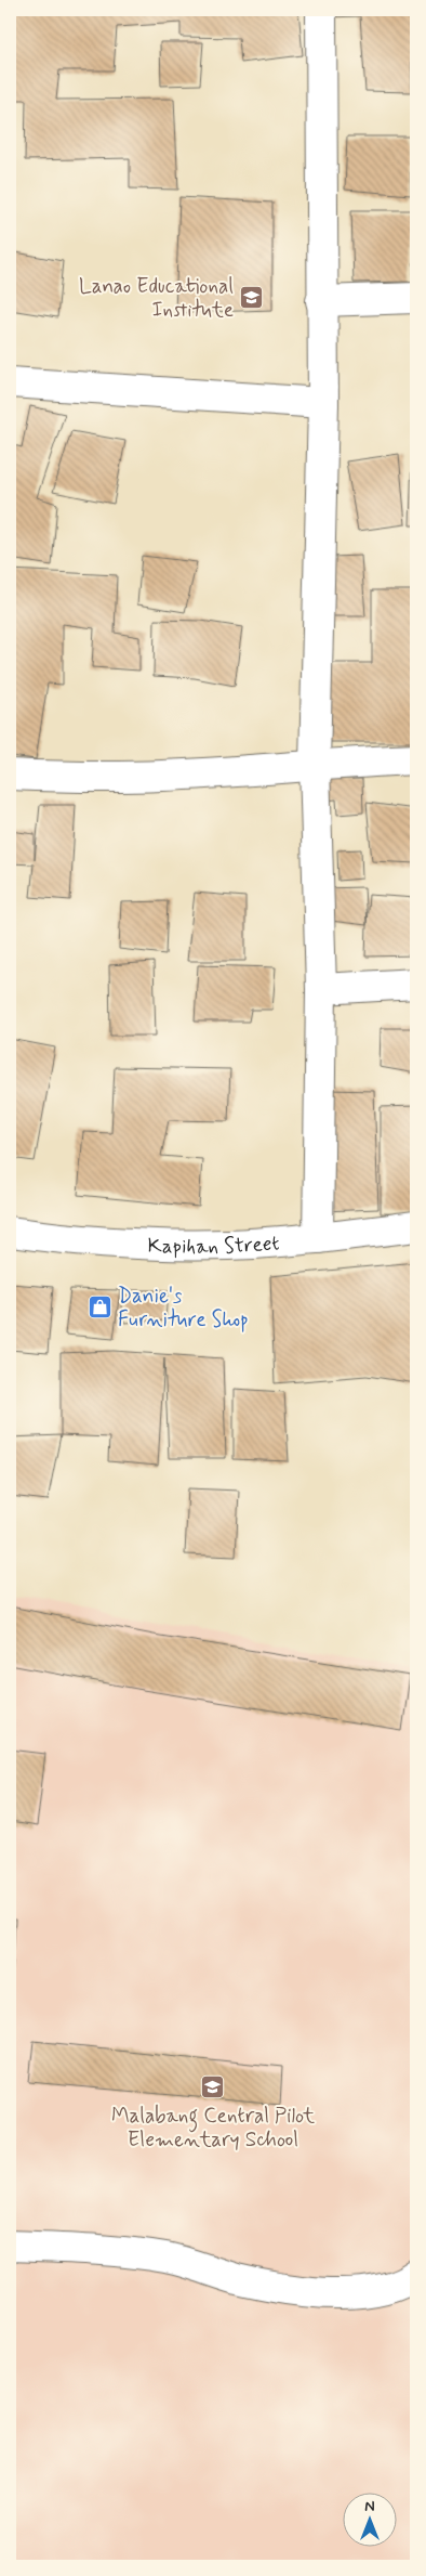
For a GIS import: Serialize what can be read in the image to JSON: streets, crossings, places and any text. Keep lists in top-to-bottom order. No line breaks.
{"streets":{"street":["Kapihan Street"]},"places":{"school or university":["Lanao Educational Institute","Malabang Central Pilot Elementary School"],"shop":["Danie's Furniture Shop"]},"north":"top"}
